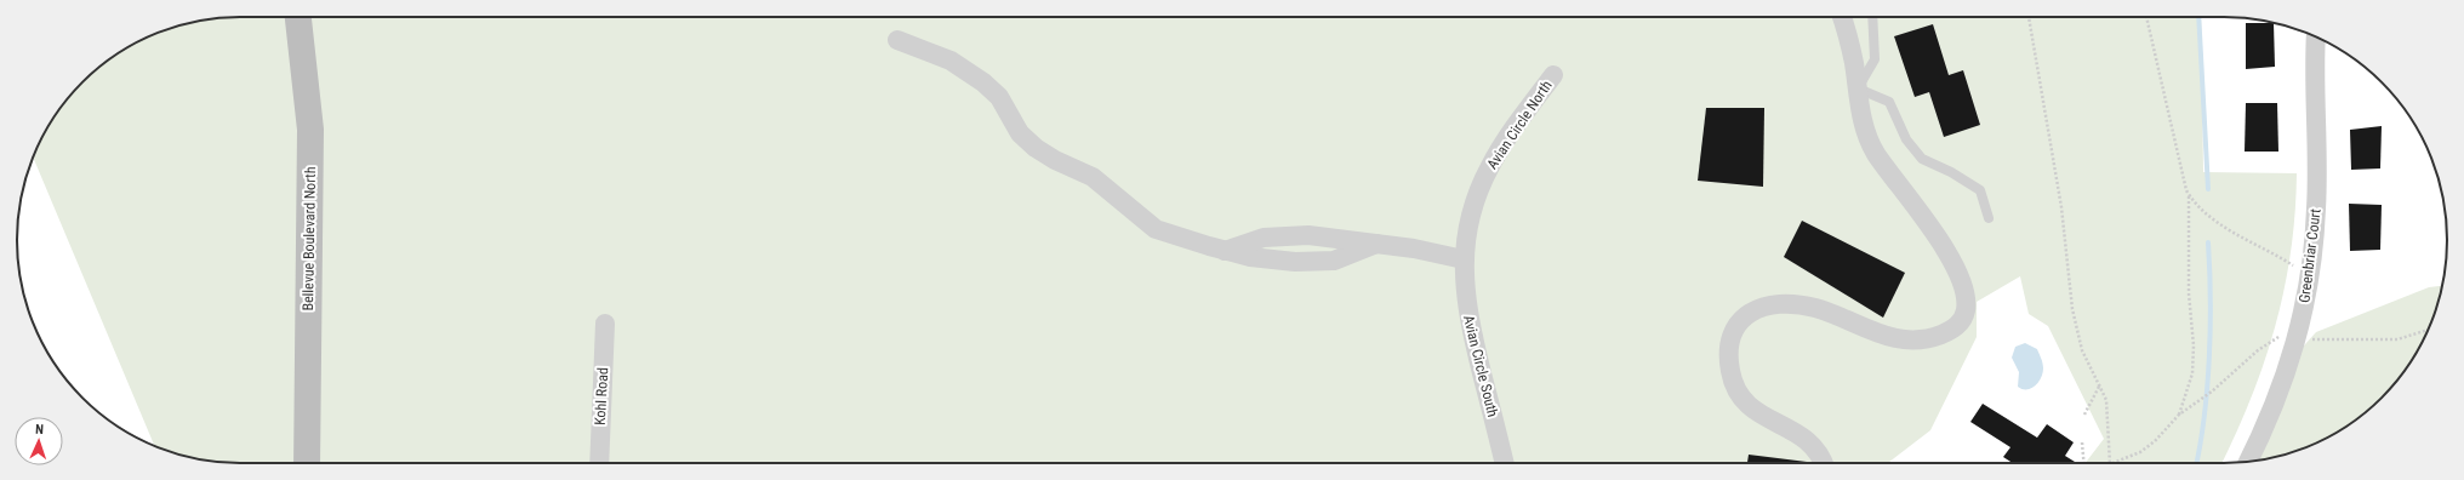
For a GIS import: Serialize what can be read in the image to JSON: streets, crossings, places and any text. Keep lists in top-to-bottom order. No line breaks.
{"streets":{"main road":["Bellevue Boulevard North"],"street":["Avian Circle North","Greenbriar Court","Avian Circle South","Kohl Road"]},"crossings":[["Avian Circle North","Avian Circle South"]],"north":"top"}
